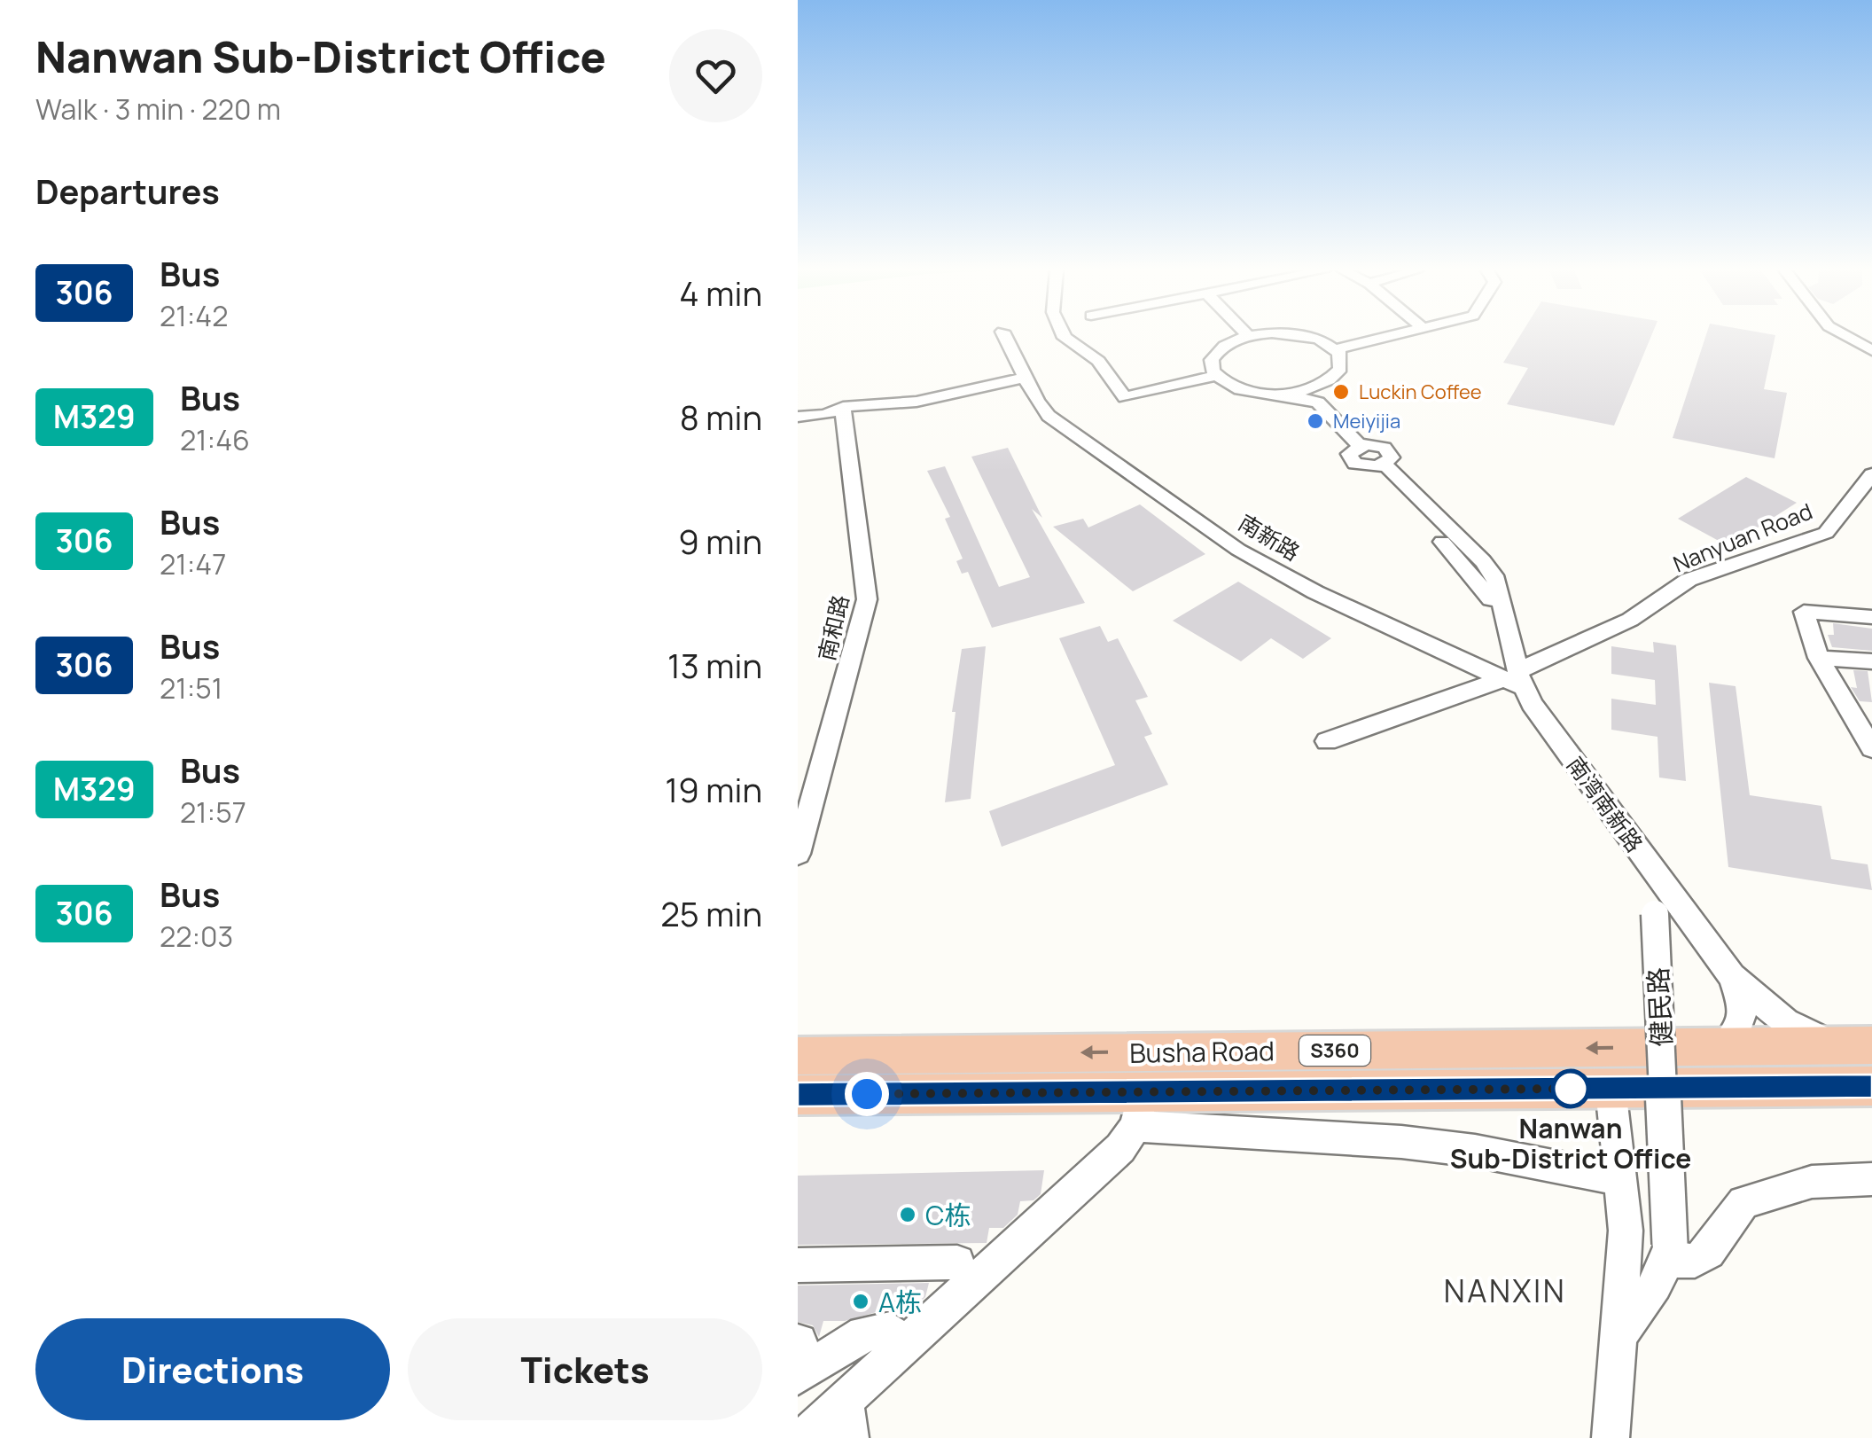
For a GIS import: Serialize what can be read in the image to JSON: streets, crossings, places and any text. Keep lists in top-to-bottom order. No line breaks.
{"streets":{"main road":["S360","Busha Road"],"street":["南新路","Nanyuan Road","南和路","南湾南新路","健民路"]},"crossings":[["南新路","Nanyuan Road"],["南新路","南湾南新路"],["Nanyuan Road","南湾南新路"],["南湾南新路","健民路"],["南湾南新路","Busha Road"]],"districts":["NANXIN"],"places":["Luckin Coffee","Meiyijia","Nanwan Sub-District Office","C栋","A栋"],"lines":["bus line 306"],"page":{"heading":[["Nanwan Sub-District Office","Walk · 3 min · 220 m"],"Departures"],"list":[{"mark":"306","name":"Bus","note":"21:42","value":"4 min"},{"mark":"M329","name":"Bus","note":"21:46","value":"8 min"},{"mark":"306","name":"Bus","note":"21:47","value":"9 min"},{"mark":"306","name":"Bus","note":"21:51","value":"13 min"},{"mark":"M329","name":"Bus","note":"21:57","value":"19 min"},{"mark":"306","name":"Bus","note":"22:03","value":"25 min"}],"buttons":["Directions","Tickets"]}}
